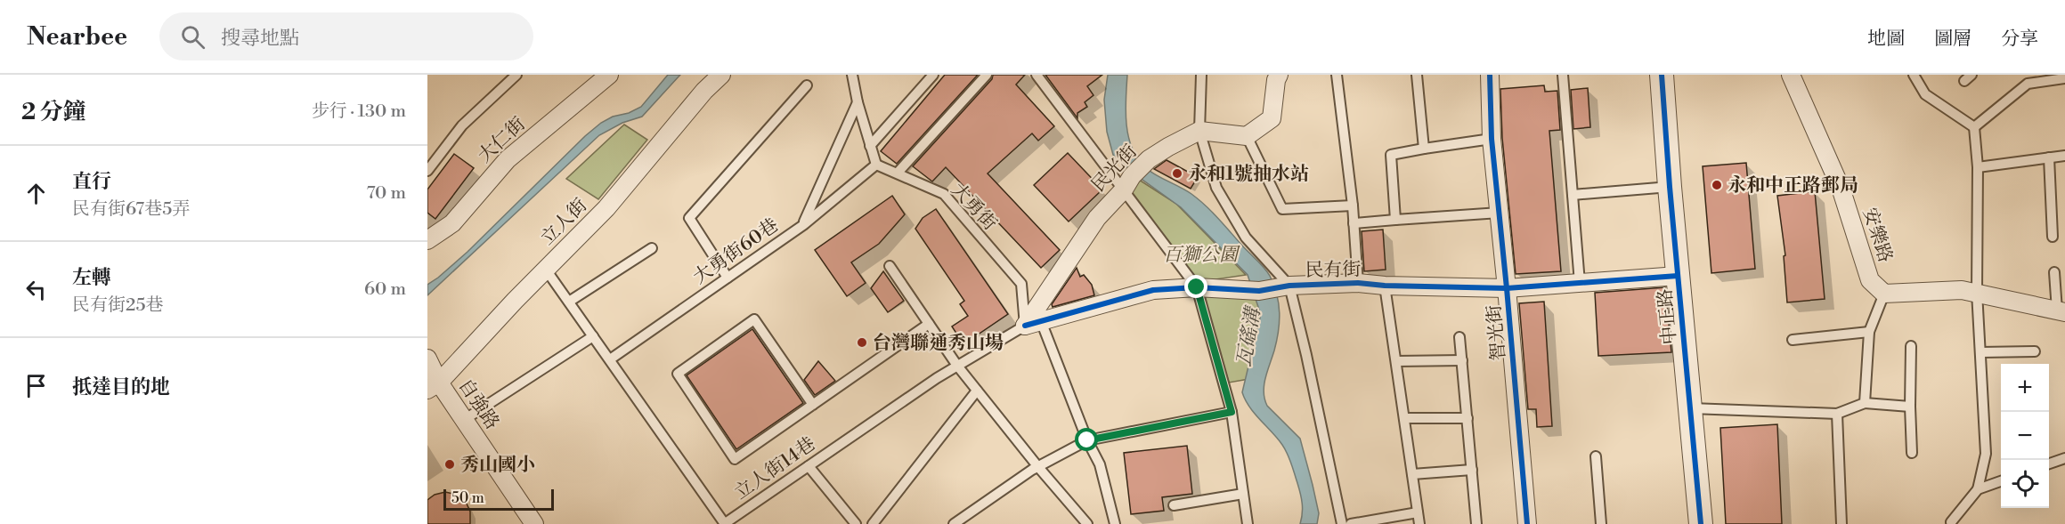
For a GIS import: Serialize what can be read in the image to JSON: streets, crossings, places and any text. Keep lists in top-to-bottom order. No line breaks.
{"streets":{"street":["大仁街","民光街","立人街","安樂路","民有街","中正路","智光街","自強路"],"lane":["大勇街","大勇街60巷","立人街14巷"]},"crossings":[["民光街","大勇街"],["民光街","民有街"],["民光街","立人街14巷"],["大勇街","大勇街60巷"],["大勇街","民有街"],["大勇街","立人街14巷"],["立人街","自強路"],["立人街","立人街14巷"],["大勇街60巷","立人街14巷"],["民有街","中正路"],["民有街","智光街"],["民有街","立人街14巷"]],"water":["瓦磘溝"],"parks":["百獅公園"],"places":["永和1號抽水站","永和中正路郵局","台灣聯通秀山場","秀山國小"],"scale_bar":"50 m","page":{"header":"Nearbee","search":"搜尋地點","nav":["地圖","圖層","分享"],"heading":["2 分鐘","步行 · 130 m"],"list":[["直行","民有街67巷5弄","70 m"],["左轉","民有街25巷","60 m"],"抵達目的地"],"map_buttons":["+","−"],"scale":"50 m"}}
